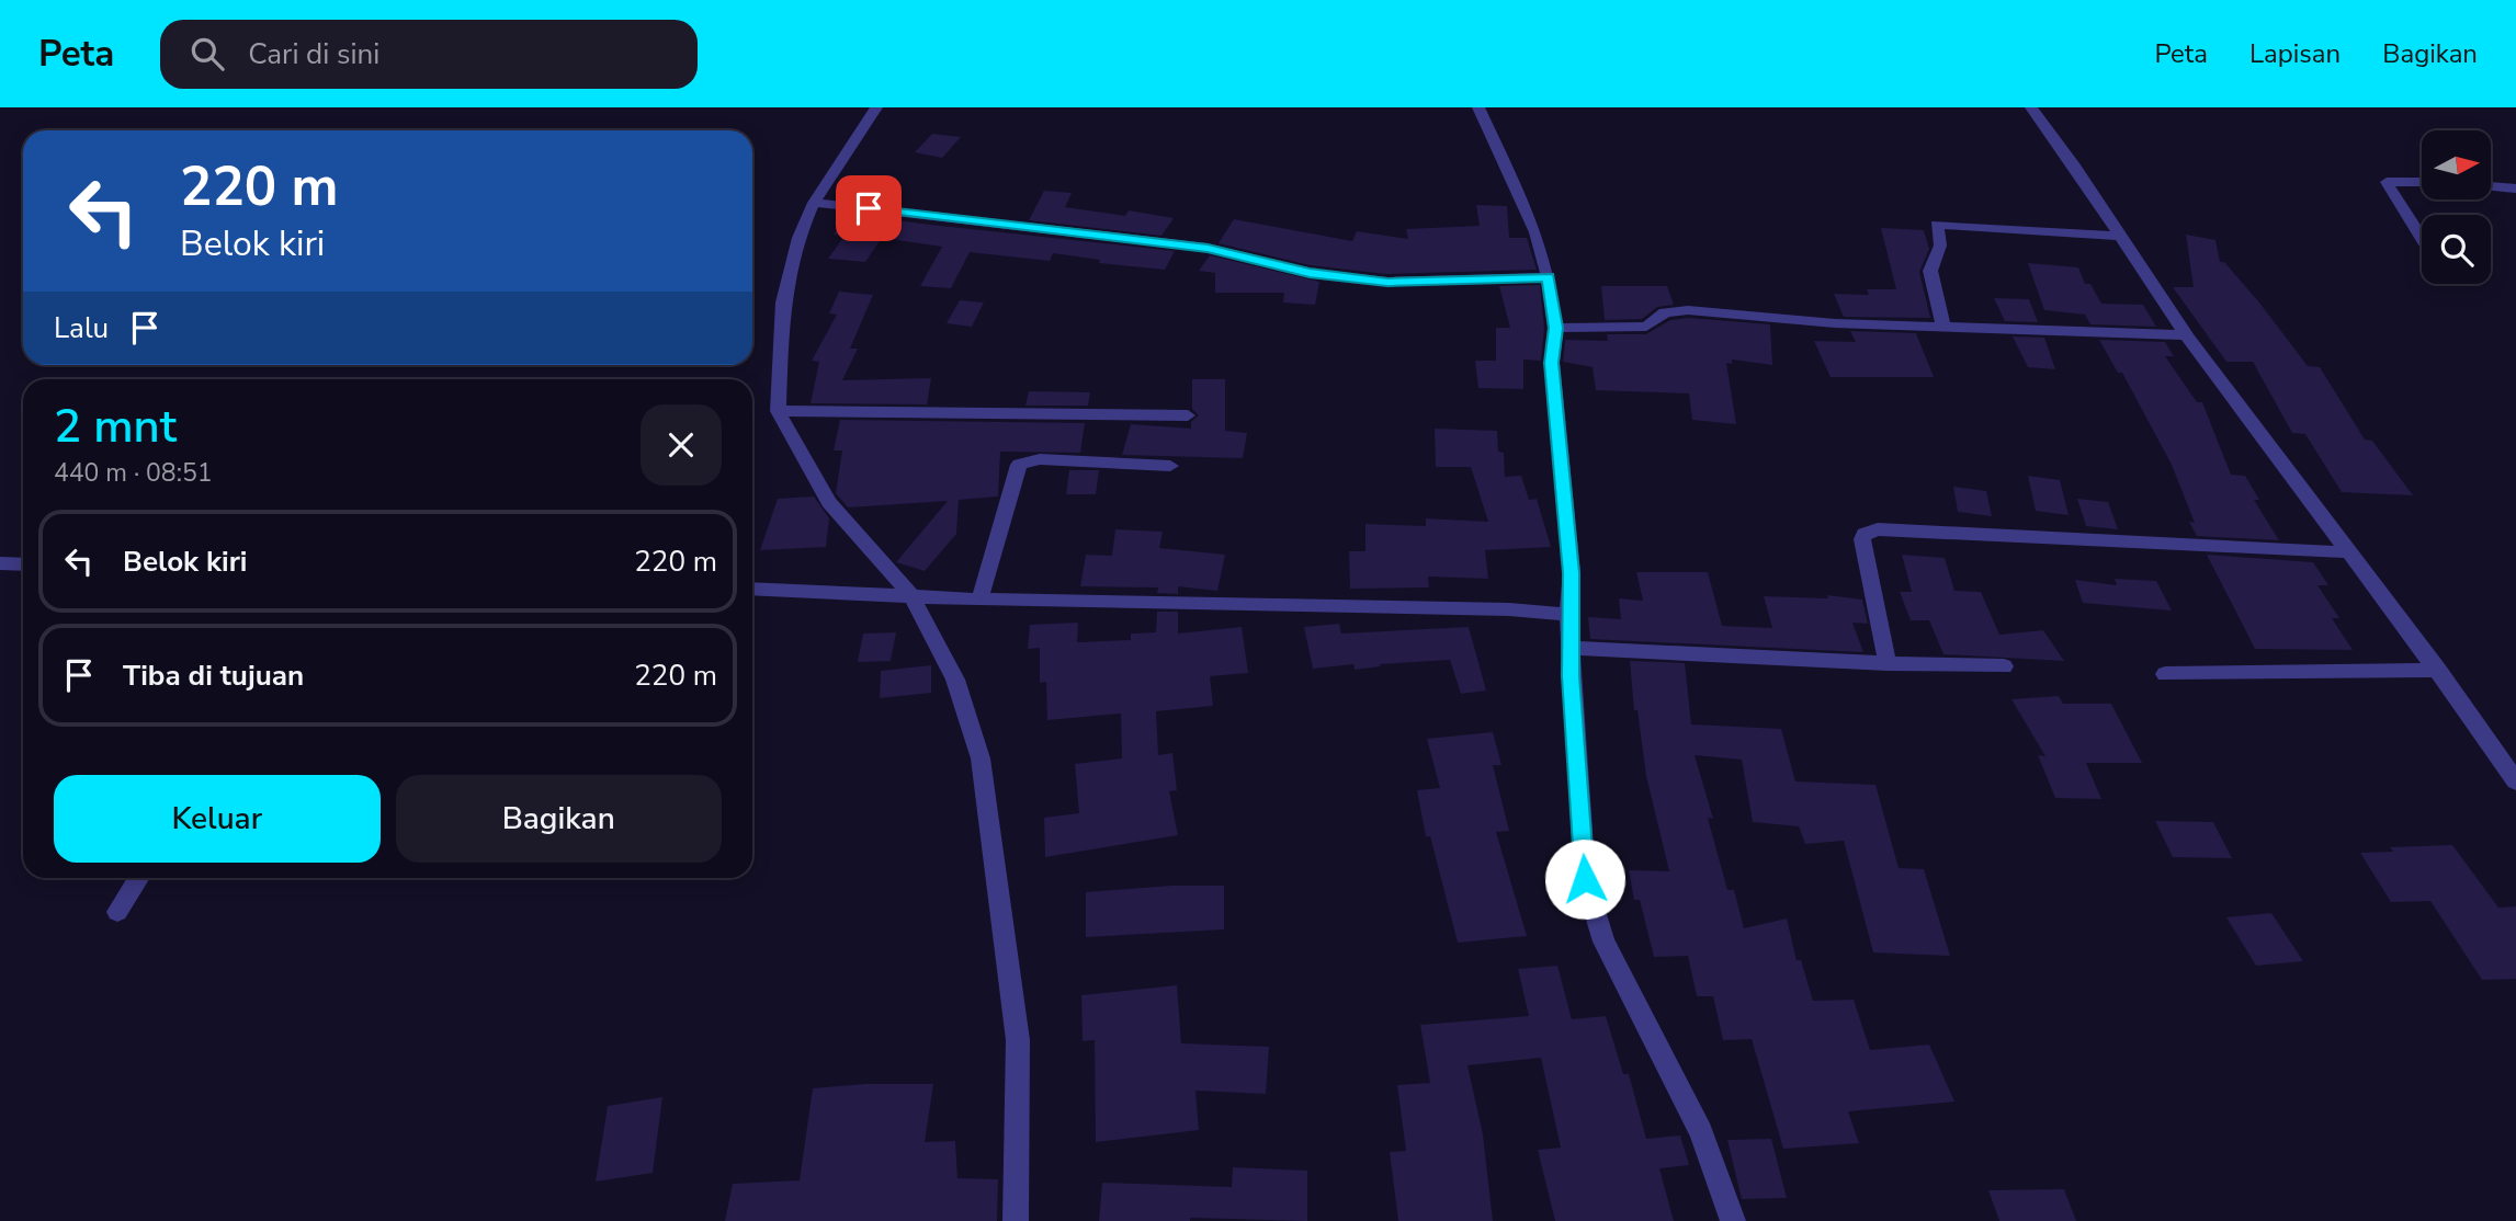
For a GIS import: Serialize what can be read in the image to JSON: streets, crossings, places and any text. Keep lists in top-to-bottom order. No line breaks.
{"north":"right","page":{"header":"Peta","search":"Cari di sini","nav":["Peta","Lapisan","Bagikan"],"turn":["220 m","Belok kiri"],"then":"Lalu","heading":["2 mnt","440 m · 08:51"],"list":[{"name":"Belok kiri","value":"220 m"},{"name":"Tiba di tujuan","value":"220 m"}],"buttons":["Keluar","Bagikan"]}}
